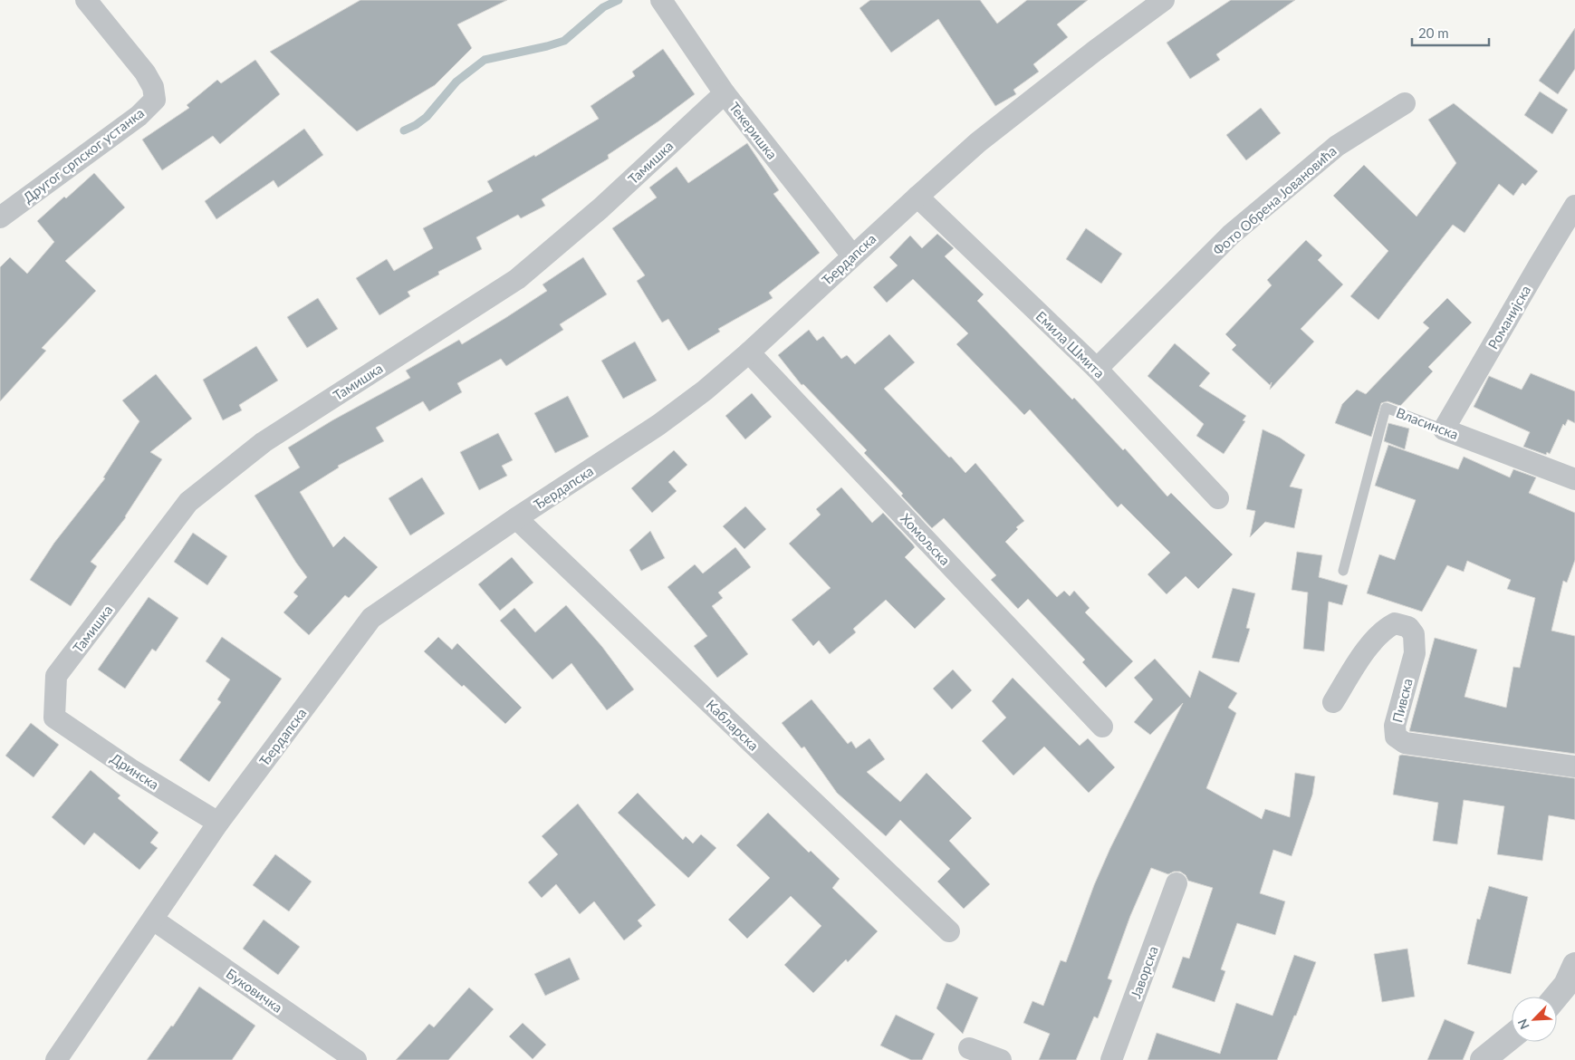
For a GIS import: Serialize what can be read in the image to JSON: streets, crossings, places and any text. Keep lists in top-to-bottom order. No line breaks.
{"streets":{"street":["Текеришка","Другог српског устанка","Тамишка","Фото Обрена Јовановића","Ђердапска","Романијска","Емила Шмита","Власинска","Хомољска","Пивска","Кабларска","Дринска","Јаворска","Буковичка"]},"crossings":[["Текеришка","Тамишка"],["Текеришка","Ђердапска"],["Тамишка","Дринска"],["Фото Обрена Јовановића","Емила Шмита"],["Ђердапска","Емила Шмита"],["Ђердапска","Хомољска"],["Ђердапска","Кабларска"],["Ђердапска","Дринска"],["Ђердапска","Буковичка"],["Романијска","Власинска"]],"scale_bar":"20 m","north":"bottom left"}
